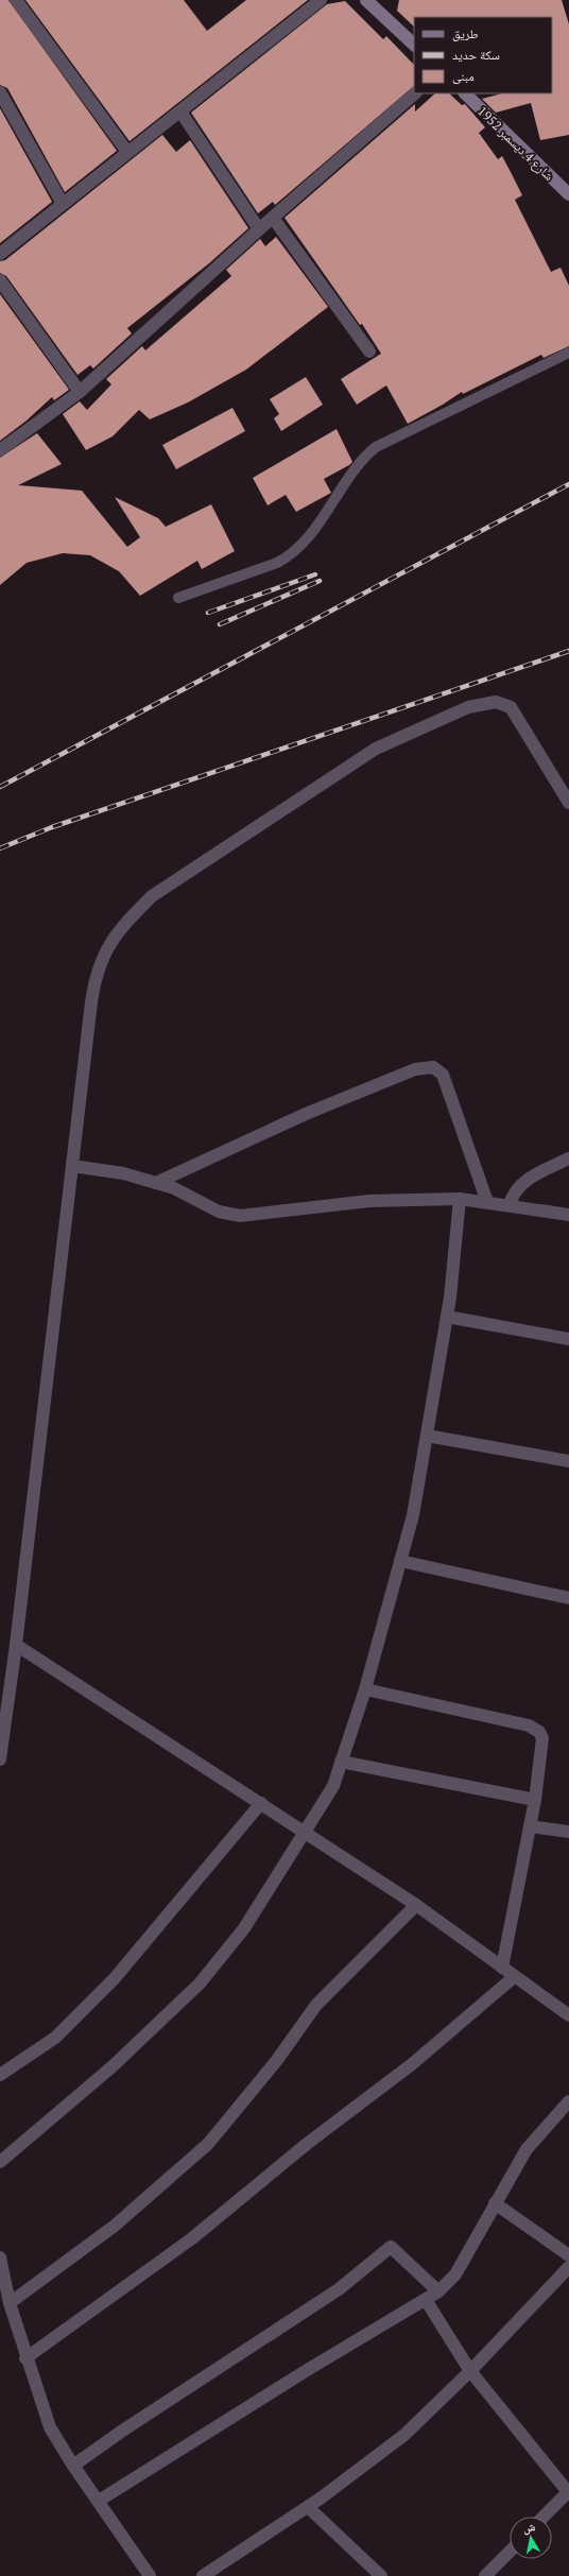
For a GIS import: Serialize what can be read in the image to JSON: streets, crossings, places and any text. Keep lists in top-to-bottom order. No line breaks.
{"streets":{"street":["شارع 4 ديسمبر 1952"]},"legend":["طريق","سكة حديد","مبنى"],"north":"top"}
